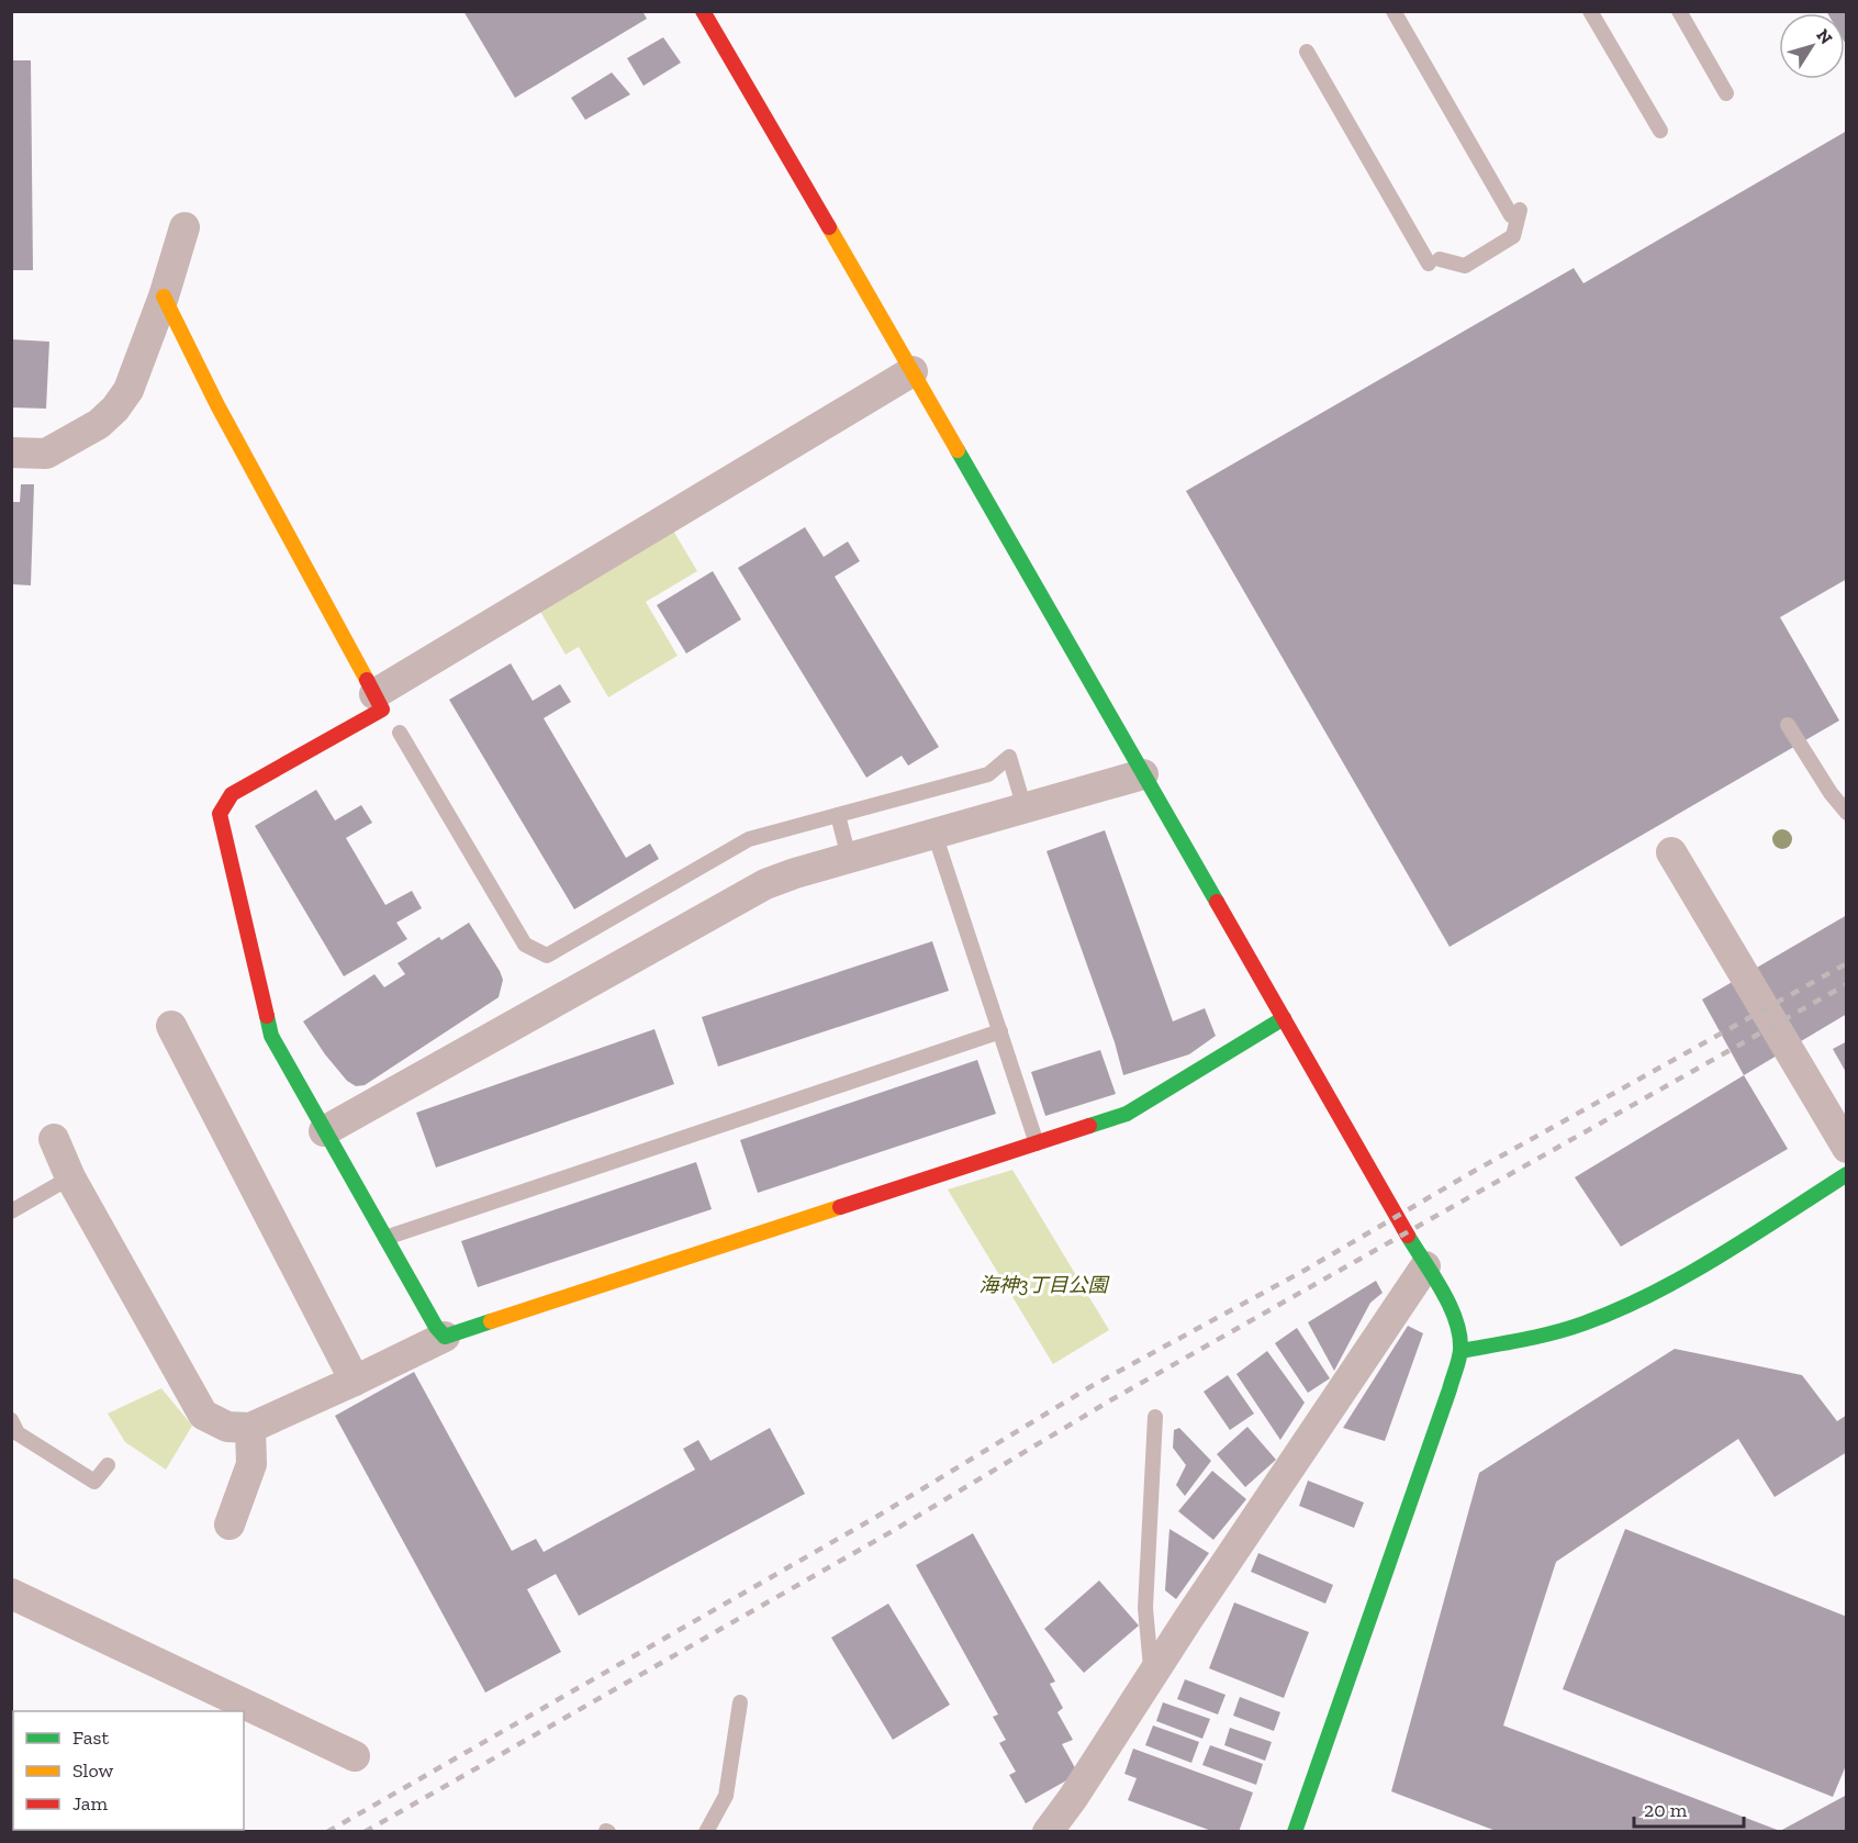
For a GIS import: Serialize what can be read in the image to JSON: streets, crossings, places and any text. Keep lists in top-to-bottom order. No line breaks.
{"parks":["海神3丁目公園"],"legend":["Fast","Slow","Jam"],"scale_bar":"20 m","north":"top right"}
